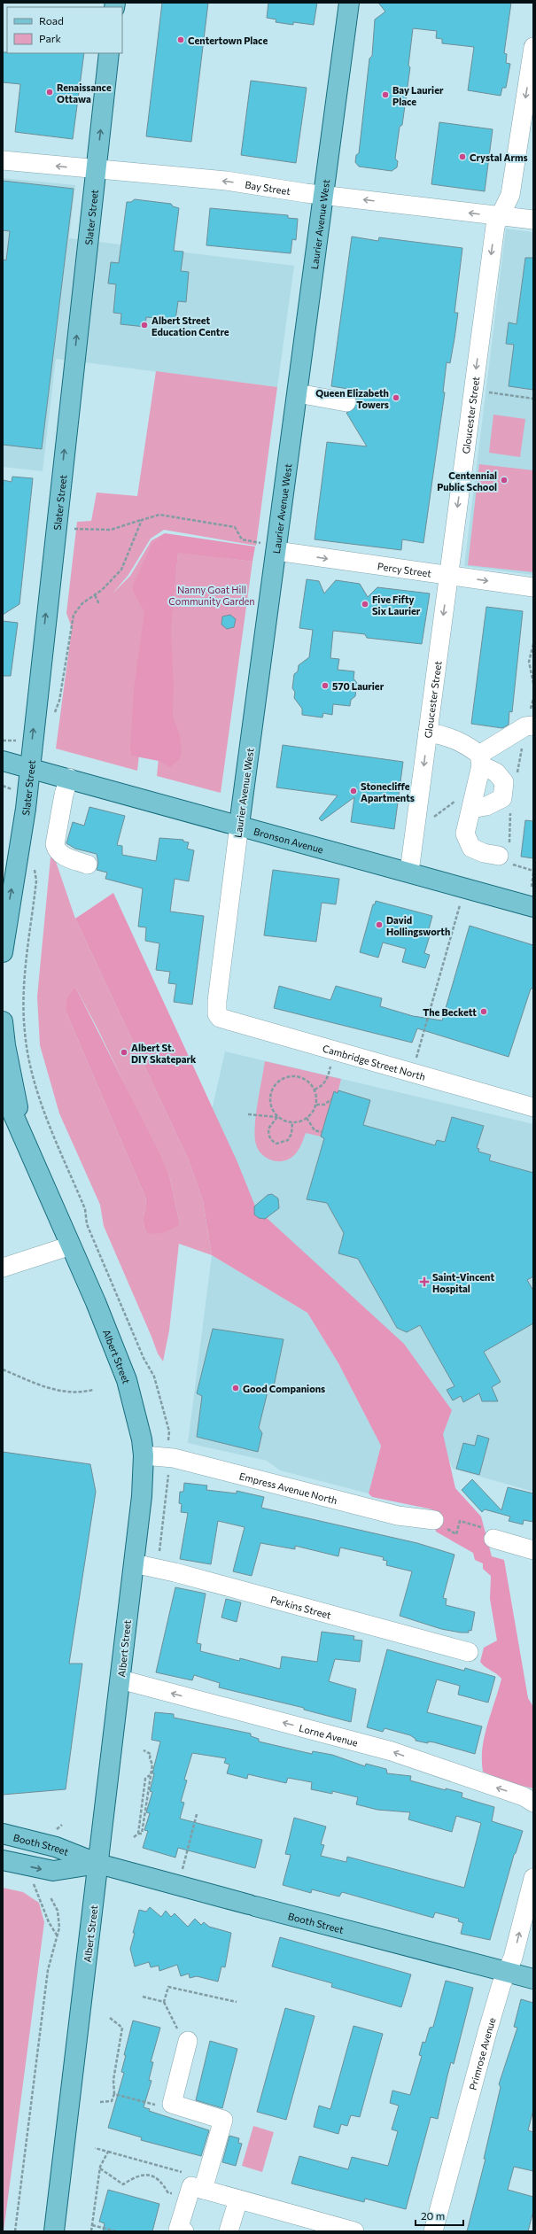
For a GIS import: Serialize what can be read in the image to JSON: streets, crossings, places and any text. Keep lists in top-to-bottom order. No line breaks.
{"streets":{"main road":["Slater Street","Laurier Avenue West","Bronson Avenue","Albert Street","Booth Street"],"street":["Bay Street","Gloucester Street","Percy Street","Cambridge Street North","Empress Avenue North","Perkins Street","Lorne Avenue","Primrose Avenue"]},"crossings":[["Bay Street","Slater Street"],["Bay Street","Laurier Avenue West"],["Bay Street","Gloucester Street"],["Slater Street","Bronson Avenue"],["Laurier Avenue West","Percy Street"],["Laurier Avenue West","Bronson Avenue"],["Laurier Avenue West","Cambridge Street North"],["Gloucester Street","Percy Street"],["Gloucester Street","Bronson Avenue"],["Albert Street","Empress Avenue North"],["Albert Street","Perkins Street"],["Albert Street","Lorne Avenue"],["Albert Street","Booth Street"],["Booth Street","Primrose Avenue"]],"one_way":["Bay Street","Slater Street","Gloucester Street","Lorne Avenue"],"parks":["Nanny Goat Hill Community Garden"],"places":{"other":["Centertown Place","Renaissance Ottawa","Bay Laurier Place","Crystal Arms","Albert Street Education Centre","Queen Elizabeth Towers","Centennial Public School","Five Fifty Six Laurier","570 Laurier","Stonecliffe Apartments","David Hollingsworth","The Beckett","Albert St. DIY Skatepark","Good Companions"],"health":["Saint-Vincent Hospital"]},"legend":["Road","Park"],"scale_bar":"20 m"}
